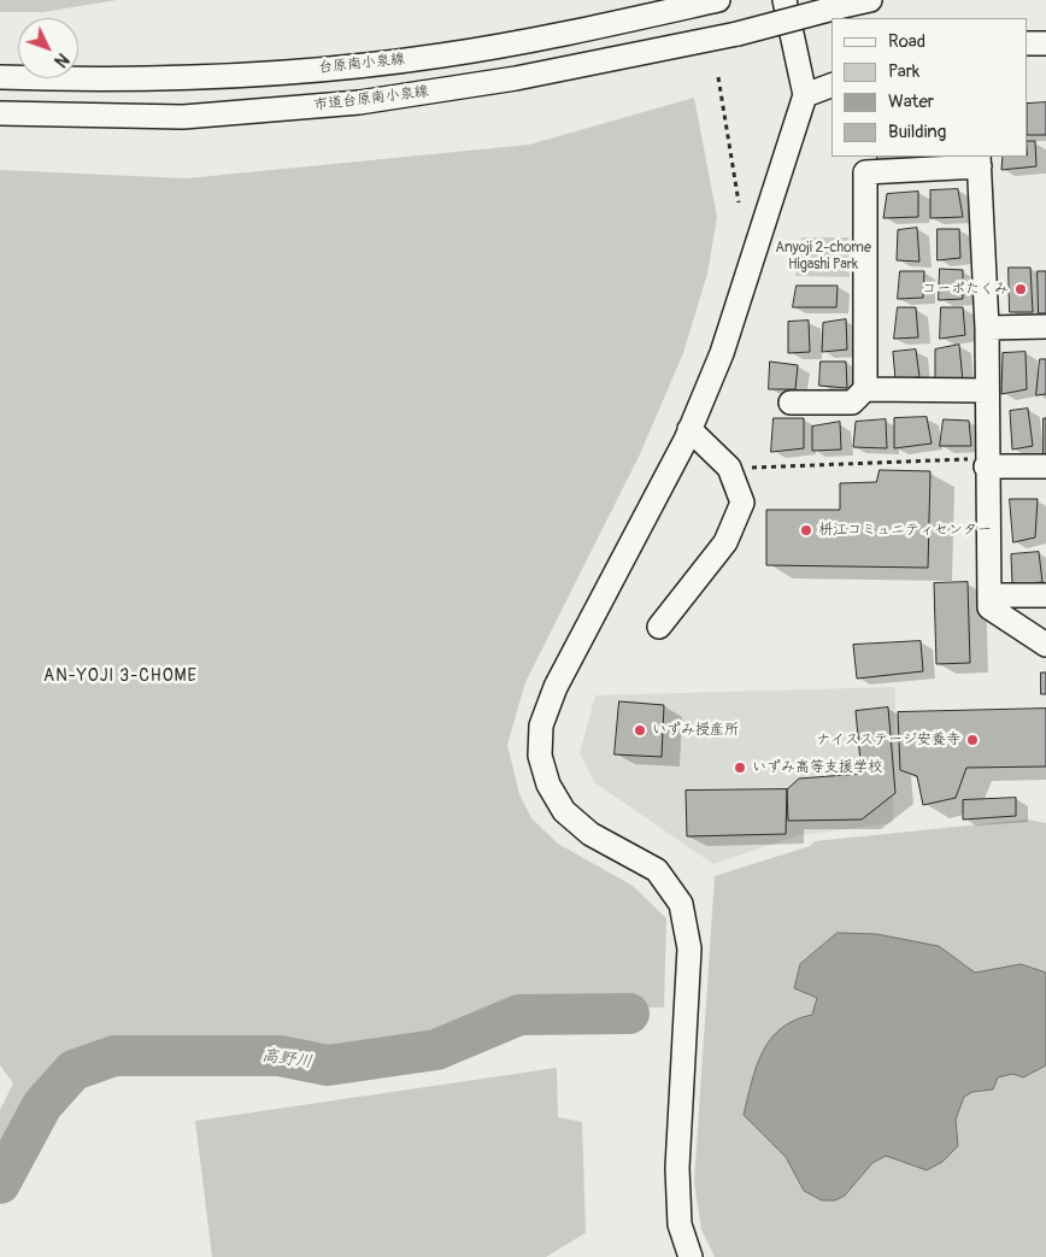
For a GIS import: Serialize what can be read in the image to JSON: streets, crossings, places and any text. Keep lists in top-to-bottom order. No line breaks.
{"streets":{"street":["台原南小泉線","市道台原南小泉線"]},"districts":["AN-YOJI 3-CHOME"],"water":["高野川"],"parks":["Anyoji 2-chome Higashi Park"],"places":["コーポたくみ","枡江コミュニティセンター","いずみ授産所","ナイスステージ安養寺","いずみ高等支援学校"],"legend":["Road","Park","Water","Building"],"north":"bottom right"}
